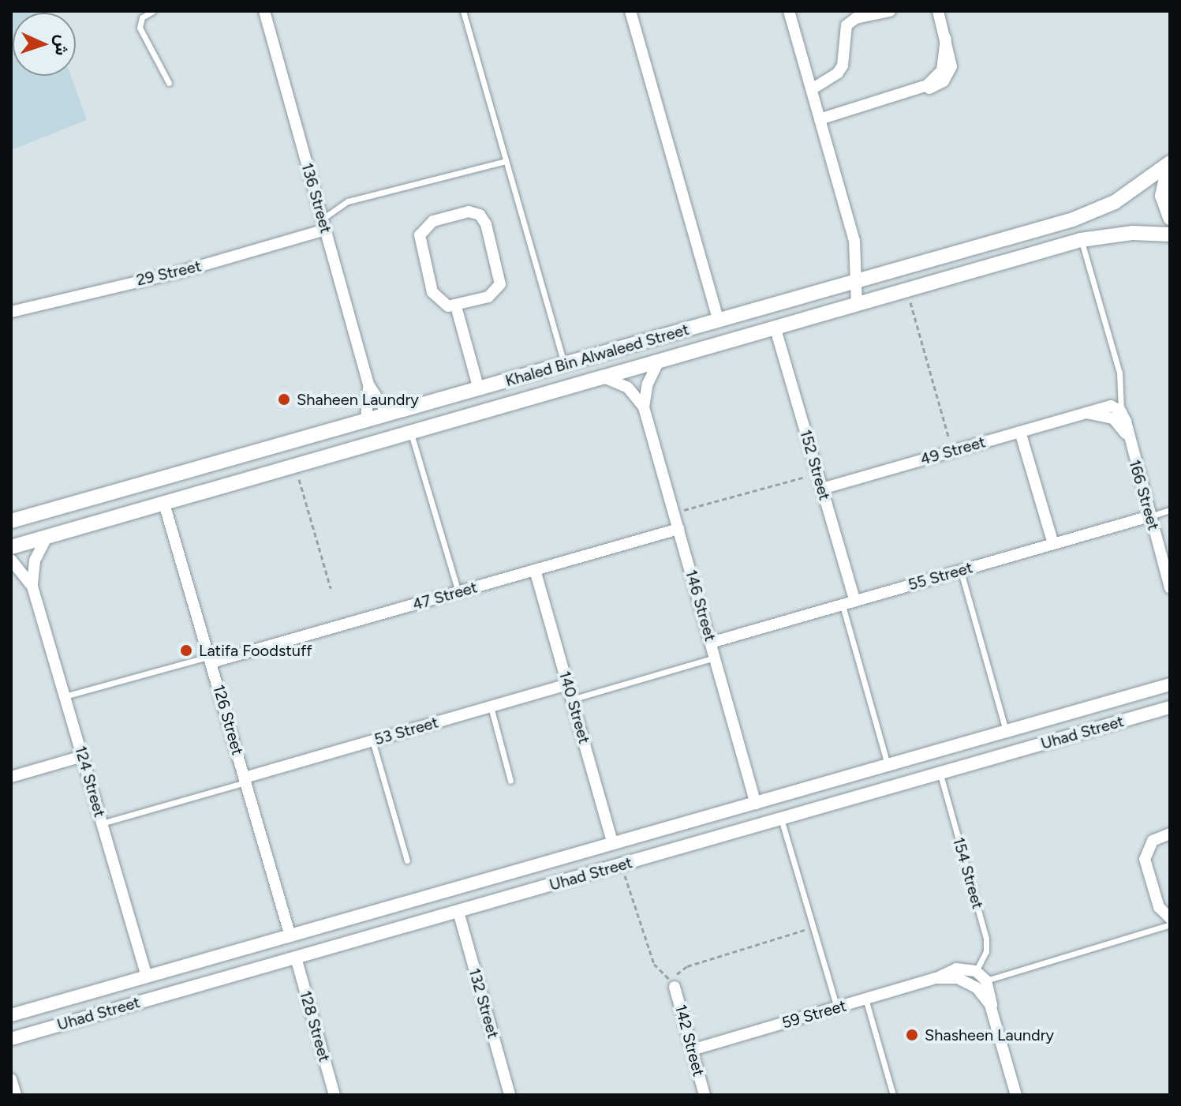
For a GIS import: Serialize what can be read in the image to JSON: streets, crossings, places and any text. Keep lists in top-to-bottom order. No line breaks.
{"streets":{"main road":["Khaled Bin Alwaleed Street"],"street":["136 Street","29 Street","49 Street","152 Street","166 Street","55 Street","47 Street","146 Street","140 Street","126 Street","53 Street","Uhad Street","124 Street","132 Street","59 Street","128 Street","142 Street"],"lane":["154 Street"]},"crossings":[["136 Street","29 Street"],["136 Street","Khaled Bin Alwaleed Street"],["Khaled Bin Alwaleed Street","152 Street"],["Khaled Bin Alwaleed Street","146 Street"],["Khaled Bin Alwaleed Street","126 Street"],["Khaled Bin Alwaleed Street","124 Street"],["49 Street","152 Street"],["49 Street","166 Street"],["152 Street","55 Street"],["166 Street","55 Street"],["55 Street","146 Street"],["47 Street","146 Street"],["47 Street","140 Street"],["47 Street","126 Street"],["146 Street","Uhad Street"],["140 Street","53 Street"],["140 Street","Uhad Street"],["126 Street","53 Street"],["126 Street","Uhad Street"],["Uhad Street","124 Street"],["Uhad Street","154 Street"],["Uhad Street","132 Street"],["Uhad Street","128 Street"],["154 Street","59 Street"],["59 Street","142 Street"]],"places":["Shaheen Laundry","Latifa Foodstuff","Shasheen Laundry"],"north":"right"}
